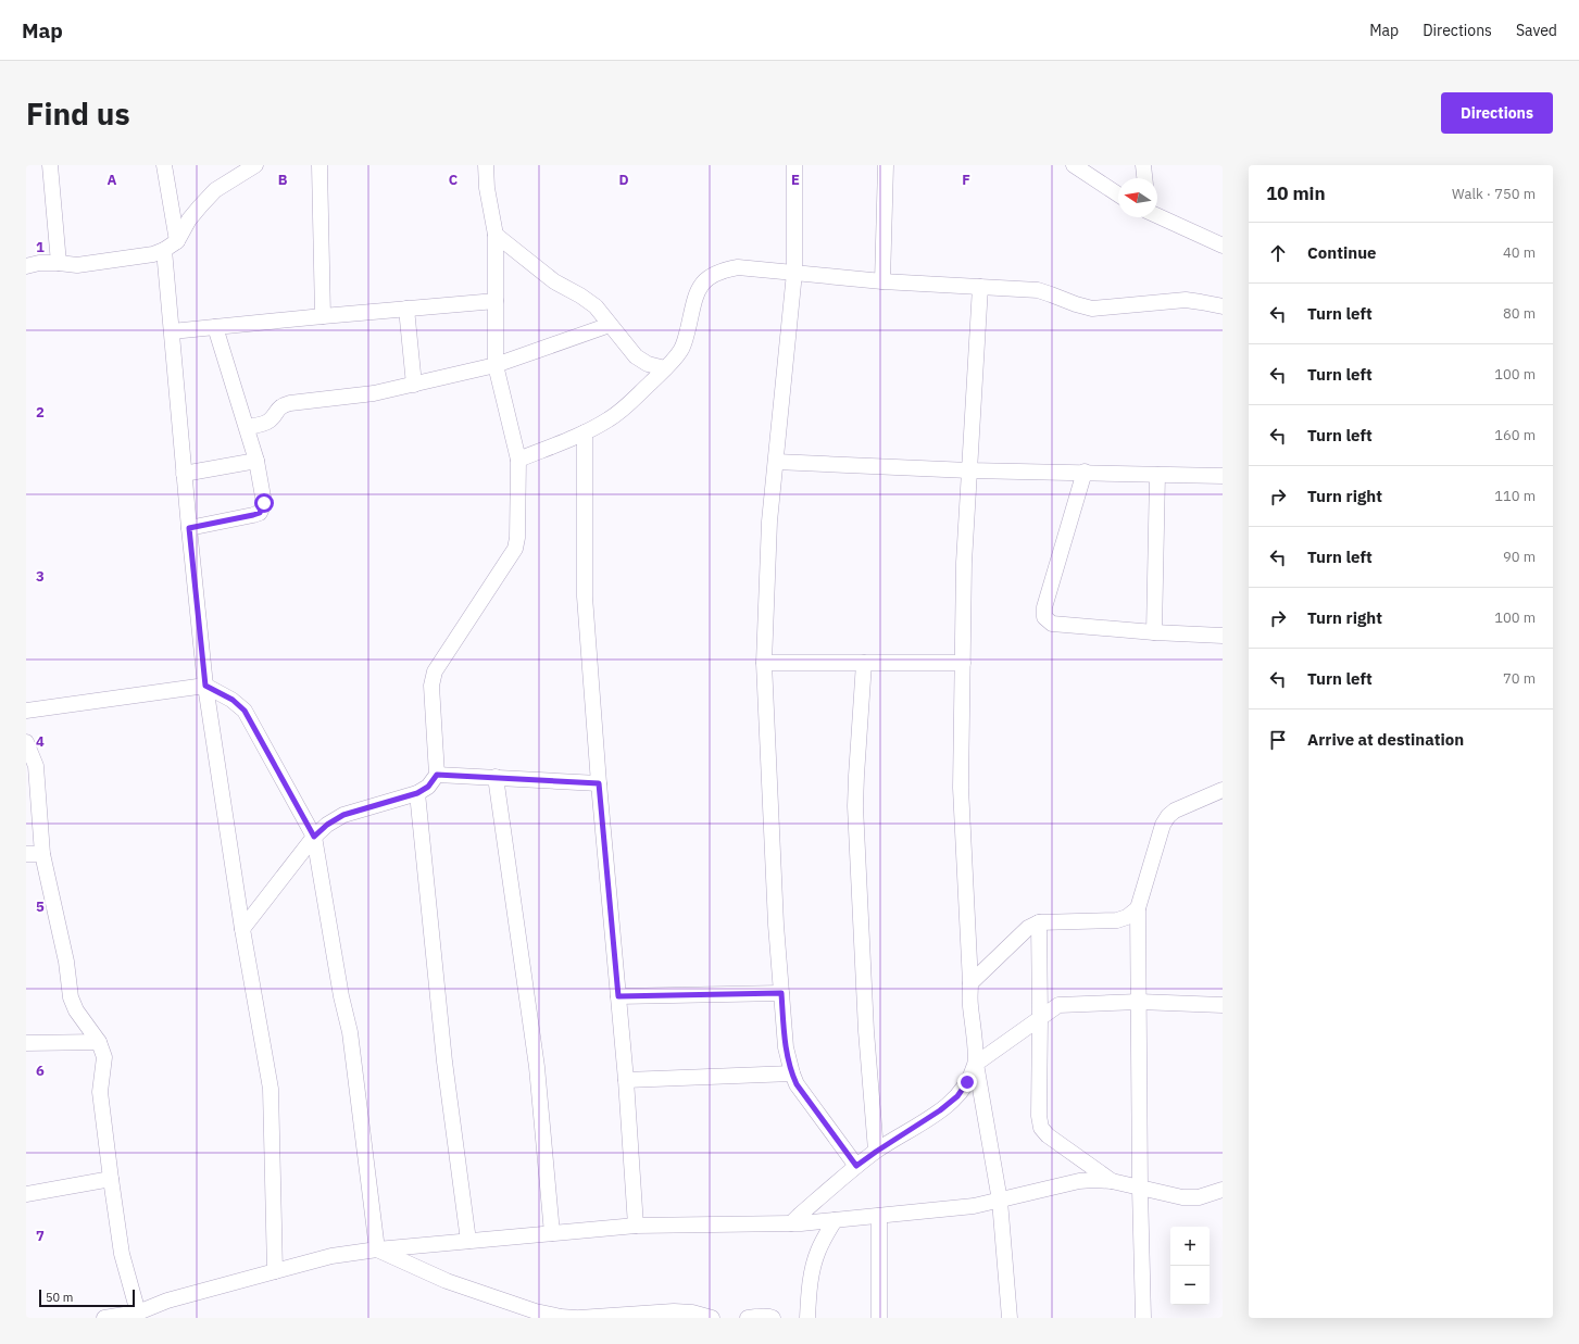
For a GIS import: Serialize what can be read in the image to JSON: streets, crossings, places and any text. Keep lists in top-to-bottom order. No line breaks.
{"scale_bar":"50 m","north":"left","page":{"header":"Map","nav":["Map","Directions","Saved"],"buttons":"Directions","title":"Find us","heading":["10 min","Walk · 750 m"],"list":[["Continue","40 m"],["Turn left","80 m"],["Turn left","100 m"],["Turn left","160 m"],["Turn right","110 m"],["Turn left","90 m"],["Turn right","100 m"],["Turn left","70 m"],"Arrive at destination"],"map_buttons":["+","−"],"scale":"50 m"},"grid":{"columns":["A","B","C","D","E","F"],"rows":["1","2","3","4","5","6","7"]}}
